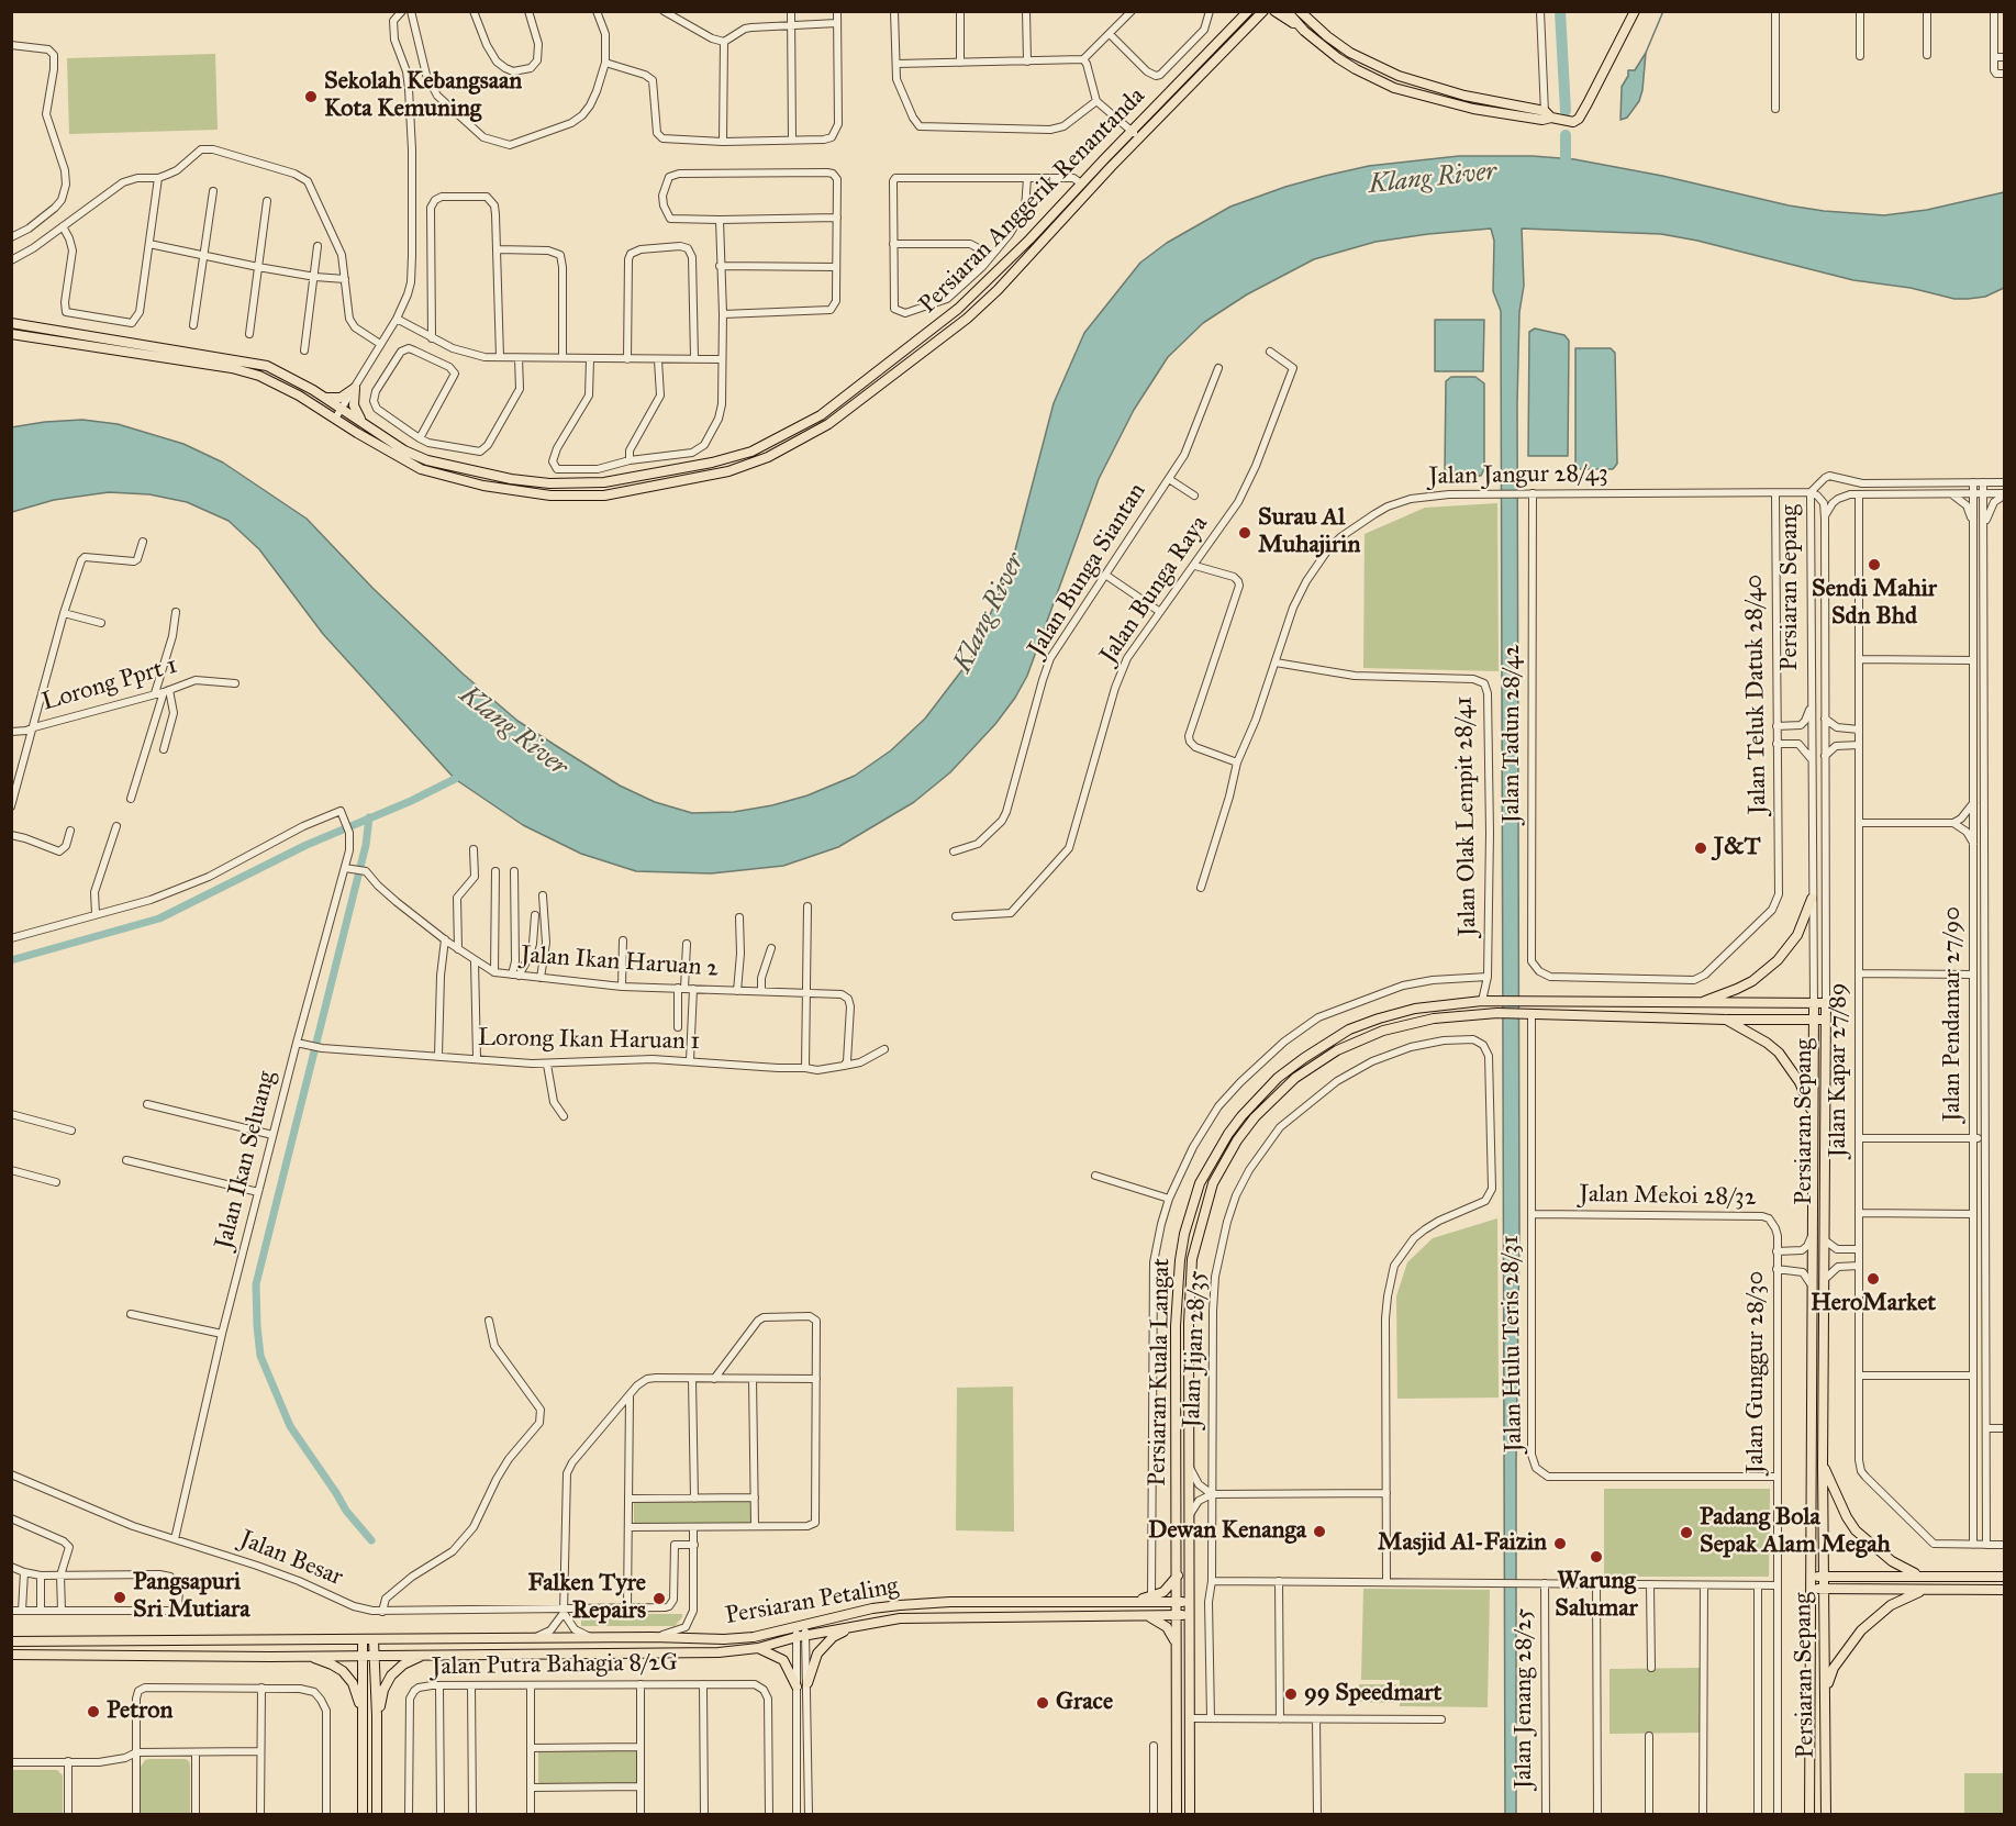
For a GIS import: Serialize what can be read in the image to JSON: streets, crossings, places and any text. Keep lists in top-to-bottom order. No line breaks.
{"streets":{"main road":["Persiaran Anggerik Renantanda","Persiaran Sepang","Persiaran Kuala Langat","Persiaran Petaling"],"street":["Jalan Jangur 28/43","Jalan Bunga Siantan","Jalan Bunga Raya","Lorong Pprt 1","Jalan Teluk Datuk 28/40","Jalan Tadun 28/42","Jalan Olak Lempit 28/41","Jalan Ikan Haruan 2","Jalan Pendamar 27/90","Lorong Ikan Haruan 1","Jalan Kapar 27/89","Jalan Ikan Seluang","Jalan Mekoi 28/32","Jalan Hulu Teris 28/31","Jalan Jijan 28/35","Jalan Gunggur 28/30","Jalan Besar","Jalan Putra Bahagia 8/2G","Jalan Jenang 28/25"]},"crossings":[["Jalan Jangur 28/43","Persiaran Sepang"],["Jalan Jangur 28/43","Jalan Teluk Datuk 28/40"],["Jalan Jangur 28/43","Jalan Tadun 28/42"],["Jalan Jangur 28/43","Jalan Olak Lempit 28/41"],["Persiaran Sepang","Persiaran Kuala Langat"],["Persiaran Sepang","Jalan Gunggur 28/30"],["Jalan Teluk Datuk 28/40","Jalan Tadun 28/42"],["Jalan Olak Lempit 28/41","Persiaran Kuala Langat"],["Jalan Ikan Haruan 2","Lorong Ikan Haruan 1"],["Jalan Ikan Haruan 2","Jalan Ikan Seluang"],["Jalan Pendamar 27/90","Jalan Kapar 27/89"],["Lorong Ikan Haruan 1","Jalan Ikan Seluang"],["Jalan Ikan Seluang","Jalan Besar"],["Jalan Mekoi 28/32","Jalan Hulu Teris 28/31"],["Jalan Mekoi 28/32","Jalan Gunggur 28/30"],["Jalan Hulu Teris 28/31","Persiaran Kuala Langat"],["Jalan Hulu Teris 28/31","Jalan Gunggur 28/30"],["Persiaran Kuala Langat","Persiaran Petaling"]],"water":["Klang River"],"places":["Sekolah Kebangsaan Kota Kemuning","Surau Al Muhajirin","Sendi Mahir Sdn Bhd","J&T","HeroMarket","Dewan Kenanga","Padang Bola Sepak Alam Megah","Masjid Al-Faizin","Warung Salumar","Pangsapuri Sri Mutiara","Falken Tyre Repairs","99 Speedmart","Grace","Petron"]}
